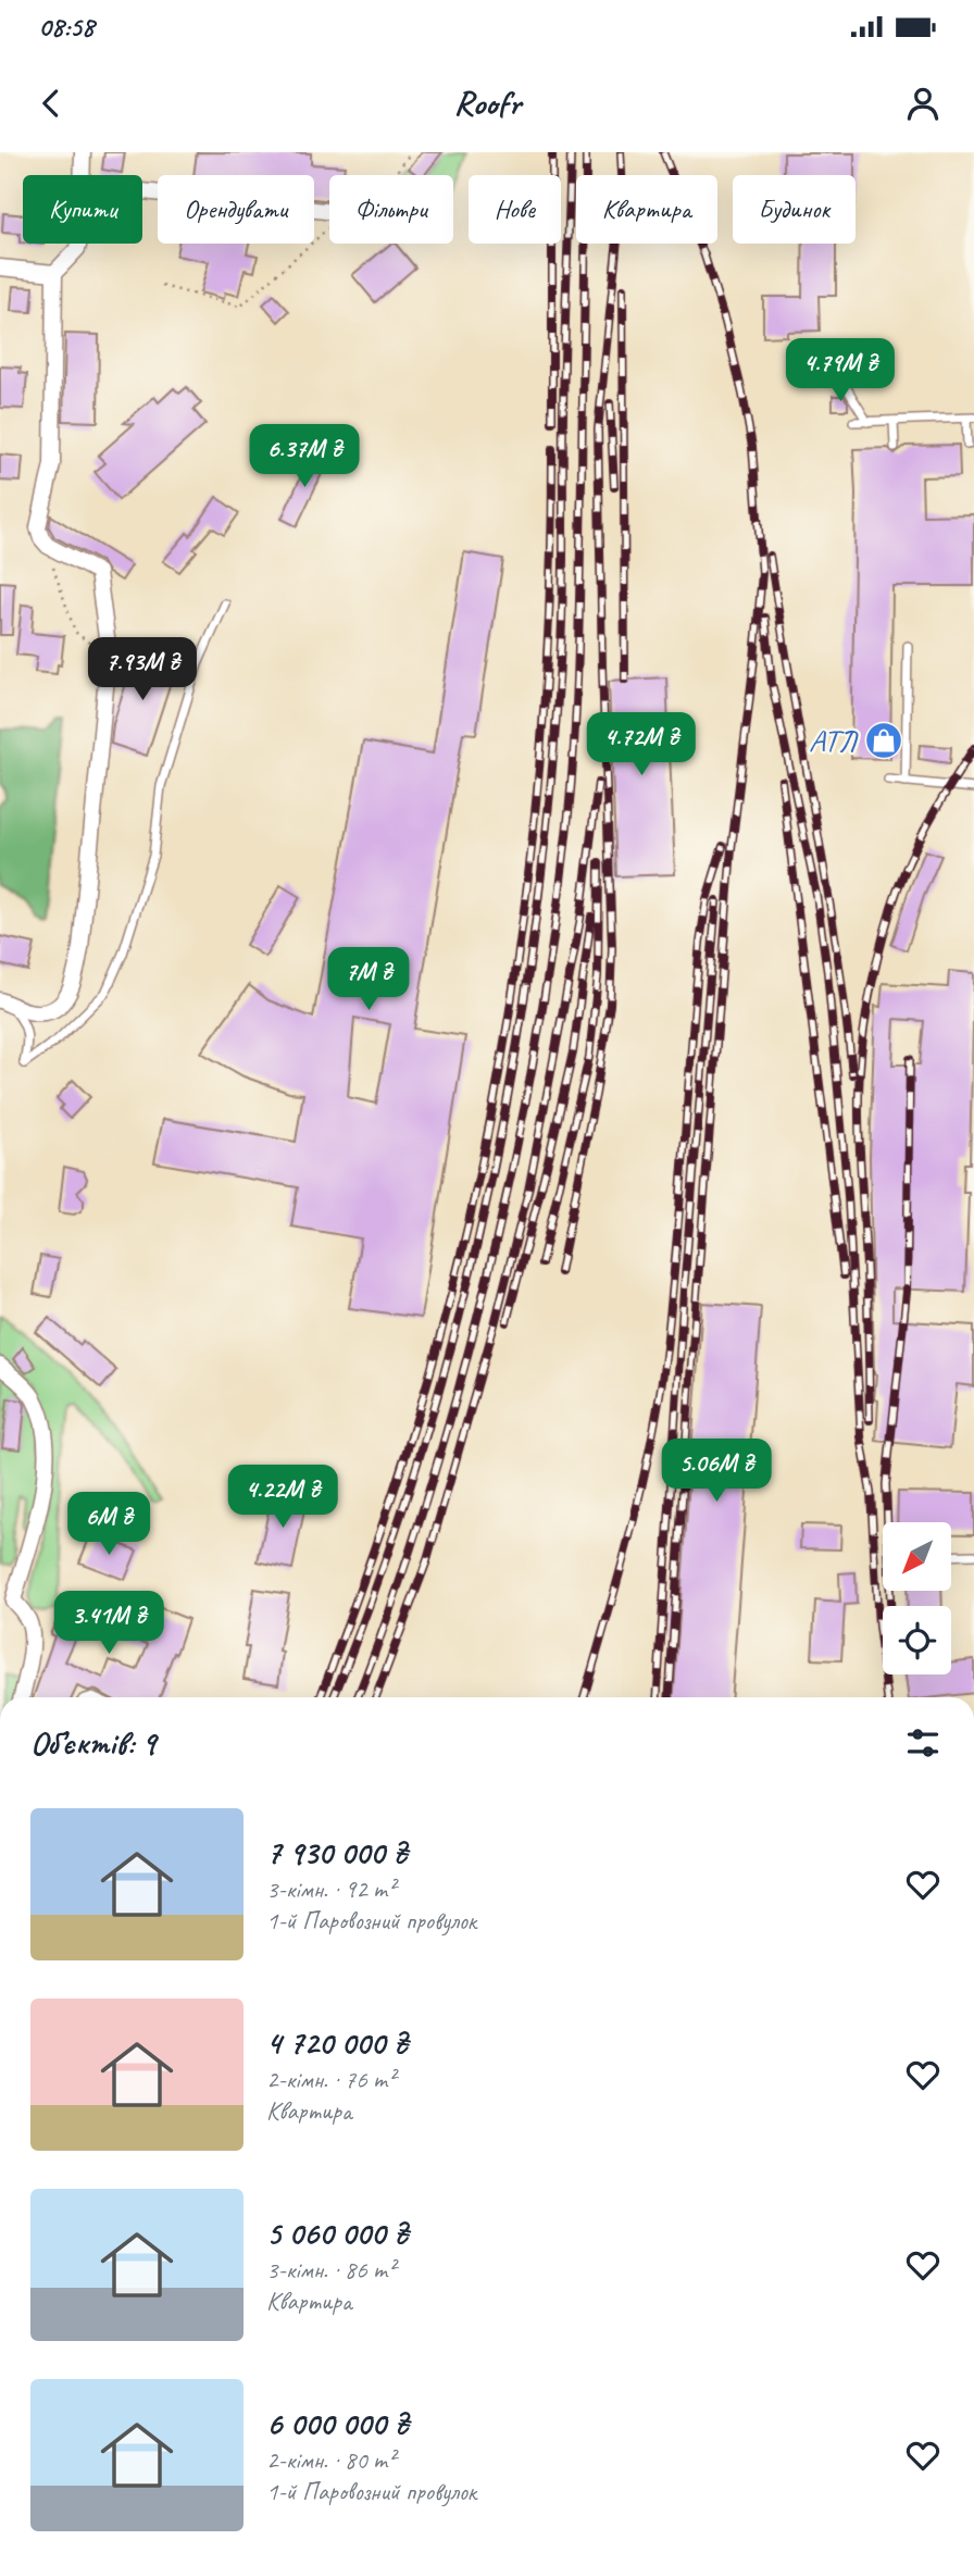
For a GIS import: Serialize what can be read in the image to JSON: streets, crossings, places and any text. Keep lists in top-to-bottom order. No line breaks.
{"places":{"shop":["АТЛ"]},"north":"bottom left","page":{"status":"08:58","header":"Roofr","chip":["Купити","Орендувати","Фільтри","Нове","Квартира","Будинок"],"price":["4.79M ₴","6.37M ₴","7.93M ₴","4.72M ₴","7M ₴","5.06M ₴","4.22M ₴","6M ₴","3.41M ₴"],"heading":"Об’єктів: 9","list":[{"name":"7 930 000 ₴","note":"3-кімн. · 92 m² · 1-й Паровозний провулок"},{"name":"4 720 000 ₴","note":"2-кімн. · 76 m² · Квартира"},{"name":"5 060 000 ₴","note":"3-кімн. · 86 m² · Квартира"},{"name":"6 000 000 ₴","note":"2-кімн. · 80 m² · 1-й Паровозний провулок"}]}}
